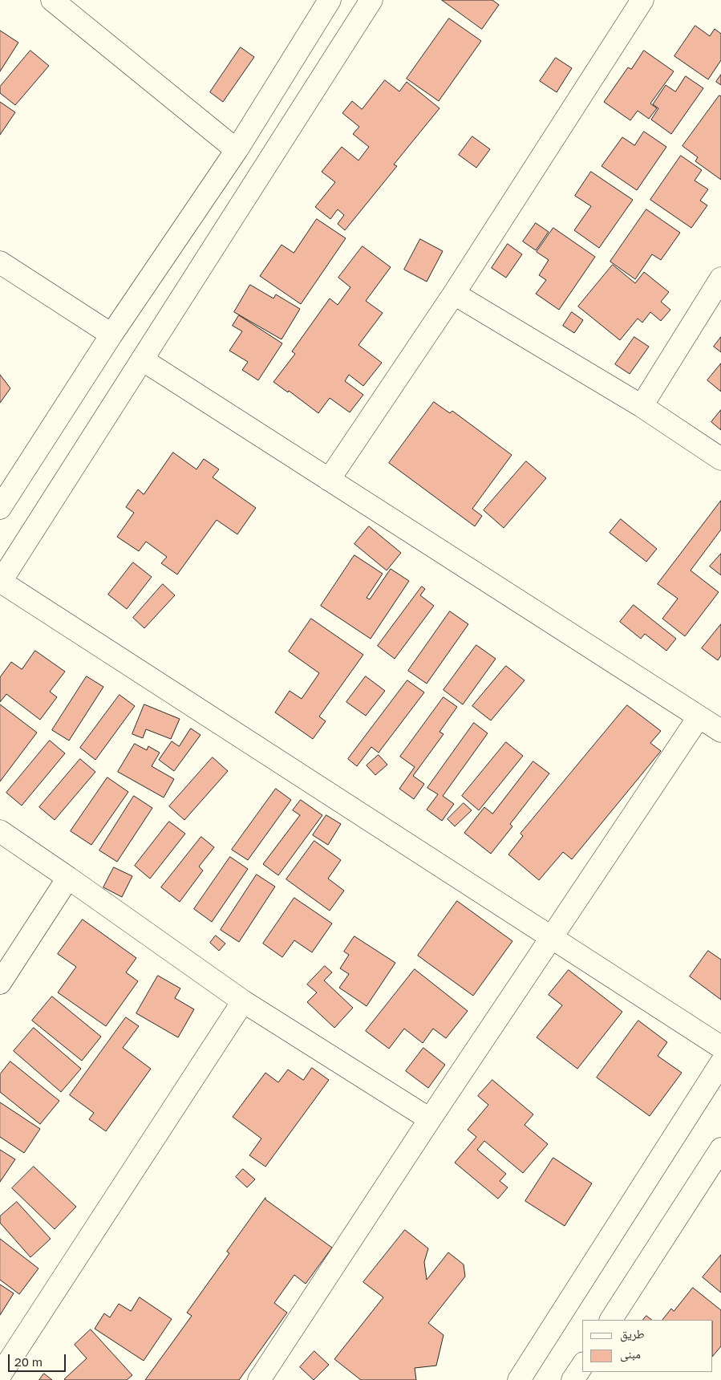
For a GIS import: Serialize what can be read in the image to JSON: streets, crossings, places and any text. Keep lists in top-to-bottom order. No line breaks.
{"legend":["طريق","مبنى"],"scale_bar":"20 m"}
